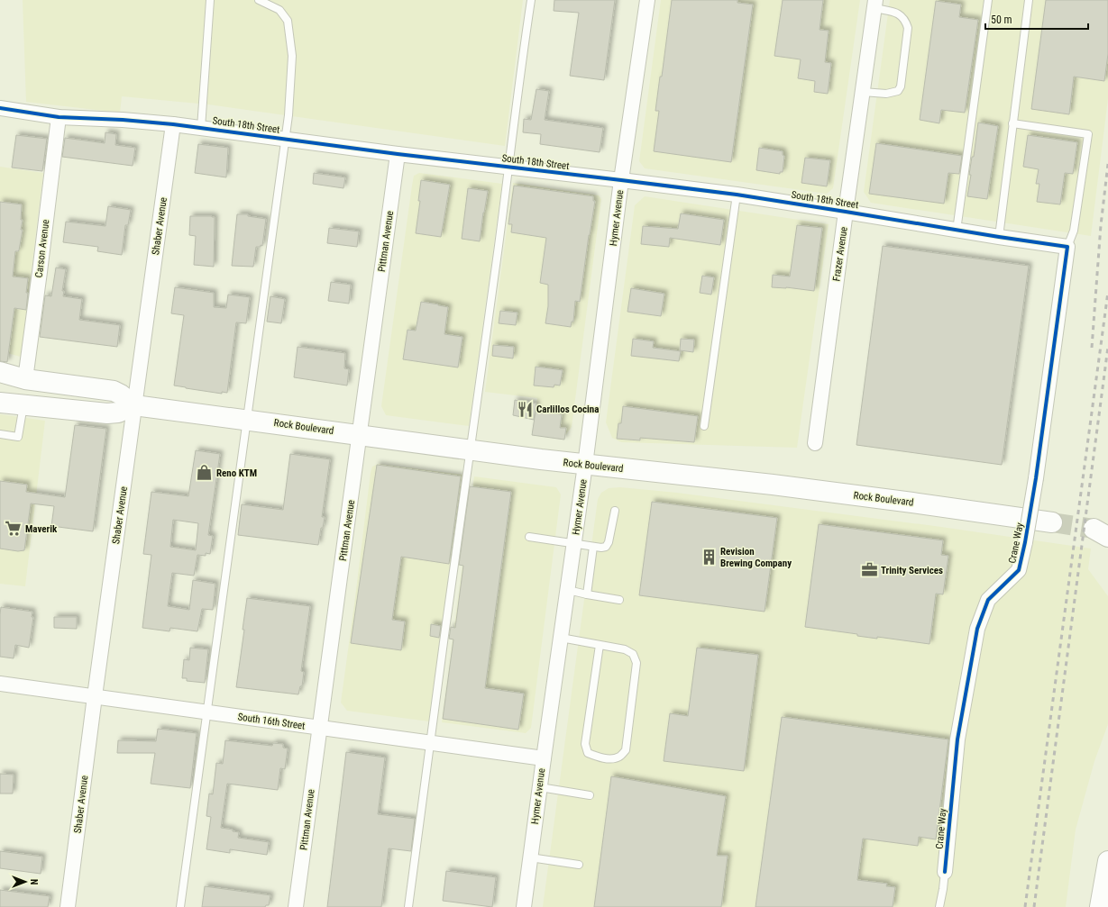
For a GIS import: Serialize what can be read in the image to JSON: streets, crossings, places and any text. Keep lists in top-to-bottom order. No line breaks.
{"streets":{"main road":["Rock Boulevard"],"street":["South 18th Street","Hymer Avenue","Shaber Avenue","Pittman Avenue","Carson Avenue","Frazer Avenue","Crane Way","South 16th Street"]},"crossings":[["South 18th Street","Hymer Avenue"],["South 18th Street","Shaber Avenue"],["South 18th Street","Pittman Avenue"],["South 18th Street","Carson Avenue"],["South 18th Street","Frazer Avenue"],["South 18th Street","Crane Way"],["Hymer Avenue","Rock Boulevard"],["Hymer Avenue","South 16th Street"],["Shaber Avenue","Rock Boulevard"],["Shaber Avenue","South 16th Street"],["Pittman Avenue","Rock Boulevard"],["Pittman Avenue","South 16th Street"],["Carson Avenue","Rock Boulevard"]],"places":{"restaurant":["Carlillos Cocina"],"shop":["Reno KTM"],"supermarket":["Maverik"],"building":["Revision Brewing Company"],"office":["Trinity Services"]},"scale_bar":"50 m","north":"right"}
